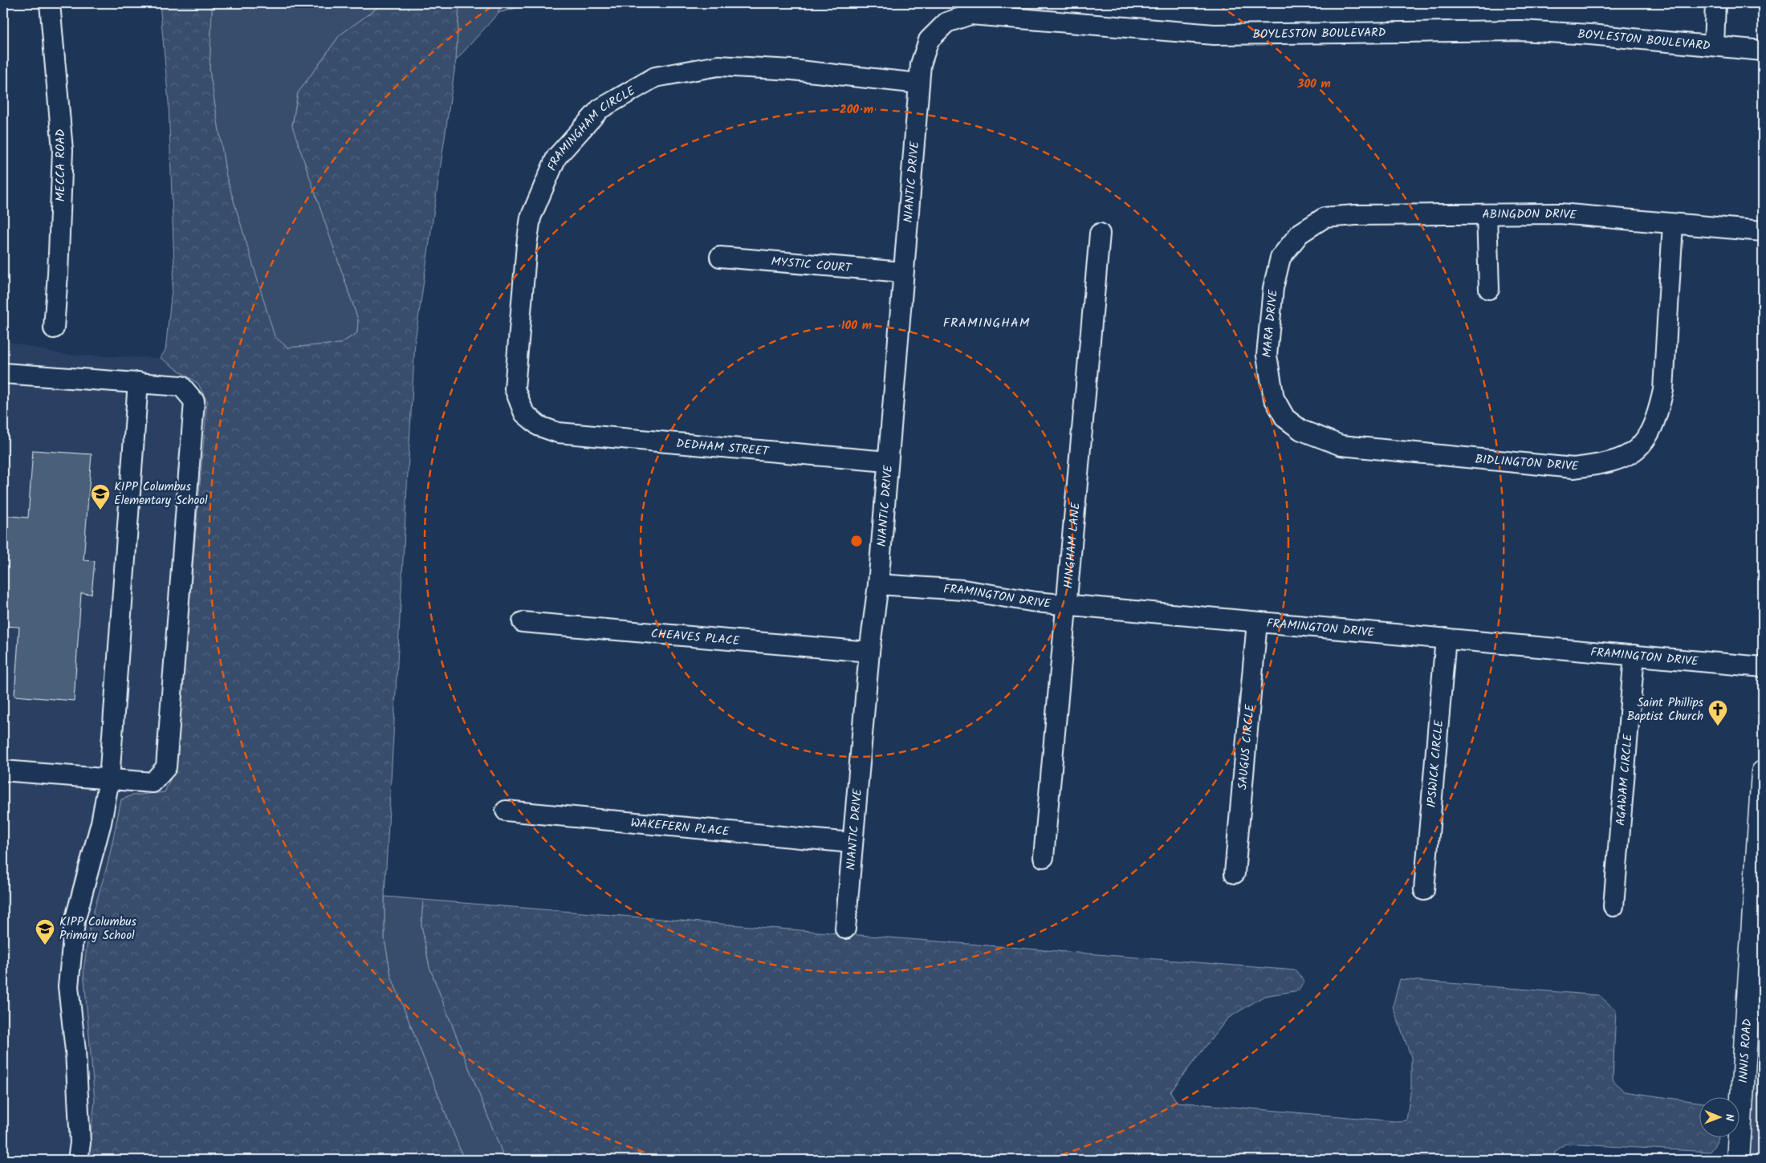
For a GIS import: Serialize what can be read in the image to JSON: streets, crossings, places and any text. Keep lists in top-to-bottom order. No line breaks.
{"streets":{"main road":["INNIS ROAD"],"street":["BOYLESTON BOULEVARD","FRAMINGHAM CIRCLE","MECCA ROAD","NIANTIC DRIVE","ABINGDON DRIVE","MYSTIC COURT","MARA DRIVE","DEDHAM STREET","BIDLINGTON DRIVE","HINGHAM LANE","FRAMINGTON DRIVE","CHEAVES PLACE","SAUGUS CIRCLE","IPSWICK CIRCLE","AGAWAM CIRCLE","WAKEFERN PLACE"]},"crossings":[["BOYLESTON BOULEVARD","FRAMINGHAM CIRCLE"],["BOYLESTON BOULEVARD","NIANTIC DRIVE"],["FRAMINGHAM CIRCLE","NIANTIC DRIVE"],["FRAMINGHAM CIRCLE","DEDHAM STREET"],["NIANTIC DRIVE","MYSTIC COURT"],["NIANTIC DRIVE","DEDHAM STREET"],["NIANTIC DRIVE","FRAMINGTON DRIVE"],["NIANTIC DRIVE","CHEAVES PLACE"],["NIANTIC DRIVE","WAKEFERN PLACE"],["ABINGDON DRIVE","MARA DRIVE"],["ABINGDON DRIVE","BIDLINGTON DRIVE"],["MARA DRIVE","BIDLINGTON DRIVE"],["HINGHAM LANE","FRAMINGTON DRIVE"],["FRAMINGTON DRIVE","SAUGUS CIRCLE"],["FRAMINGTON DRIVE","IPSWICK CIRCLE"],["FRAMINGTON DRIVE","AGAWAM CIRCLE"]],"districts":["FRAMINGHAM"],"places":{"school or university":["KIPP Columbus Elementary School","KIPP Columbus Primary School"],"church":["Saint Phillips Baptist Church"]},"north":"right","rings":["300 m","200 m","100 m"]}
